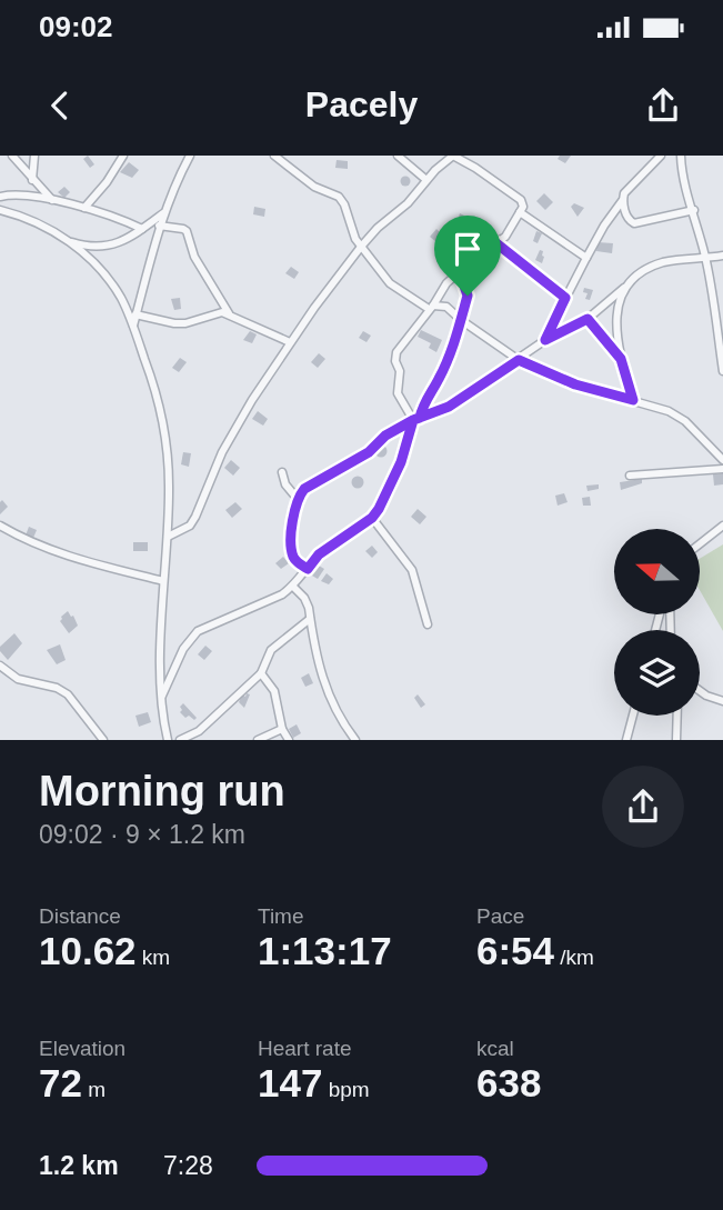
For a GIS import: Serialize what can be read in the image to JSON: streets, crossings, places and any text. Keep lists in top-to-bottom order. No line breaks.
{"north":"left","page":{"status":"09:02","header":"Pacely","heading":["Morning run","09:02 · 9 × 1.2 km"],"stats":[["Distance","10.62 km"],["Time","1:13:17"],["Pace","6:54 /km"],["Elevation","72 m"],["Heart rate","147 bpm"],["kcal","638"]],"list":[{"name":"1.2 km","note":"7:28"}]}}
